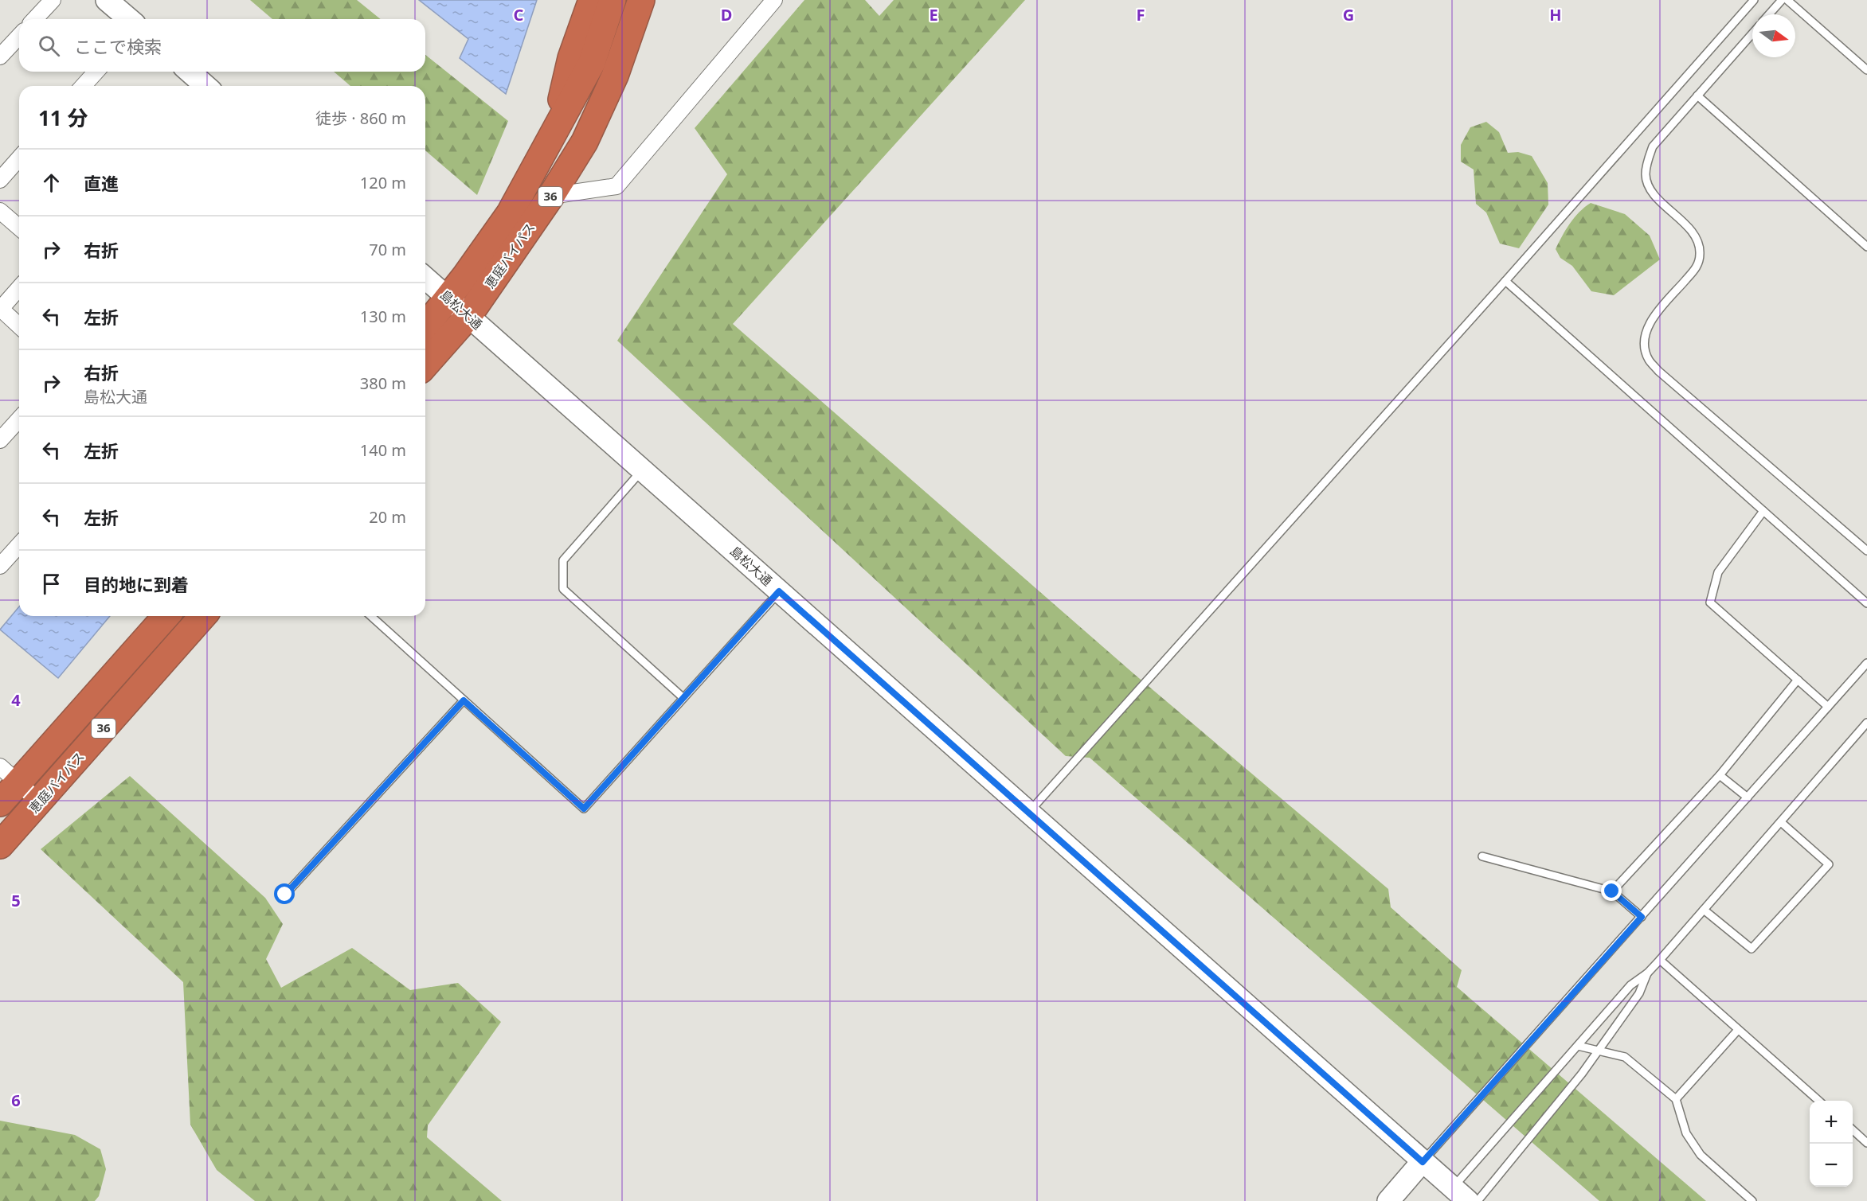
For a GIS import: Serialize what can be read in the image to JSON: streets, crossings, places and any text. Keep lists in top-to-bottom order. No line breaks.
{"streets":{"highway":["36","恵庭バイパス"],"street":["島松大通"]},"crossings":[["恵庭バイパス","島松大通"]],"north":"right","page":{"search":"ここで検索","heading":["11 分","徒歩 · 860 m"],"list":[["直進","120 m"],["右折","70 m"],["左折","130 m"],["右折","島松大通","380 m"],["左折","140 m"],["左折","20 m"],"目的地に到着"],"map_buttons":["+","−"]},"grid":{"columns":["C","D","E","F","G","H"],"rows":["4","5","6"]}}
